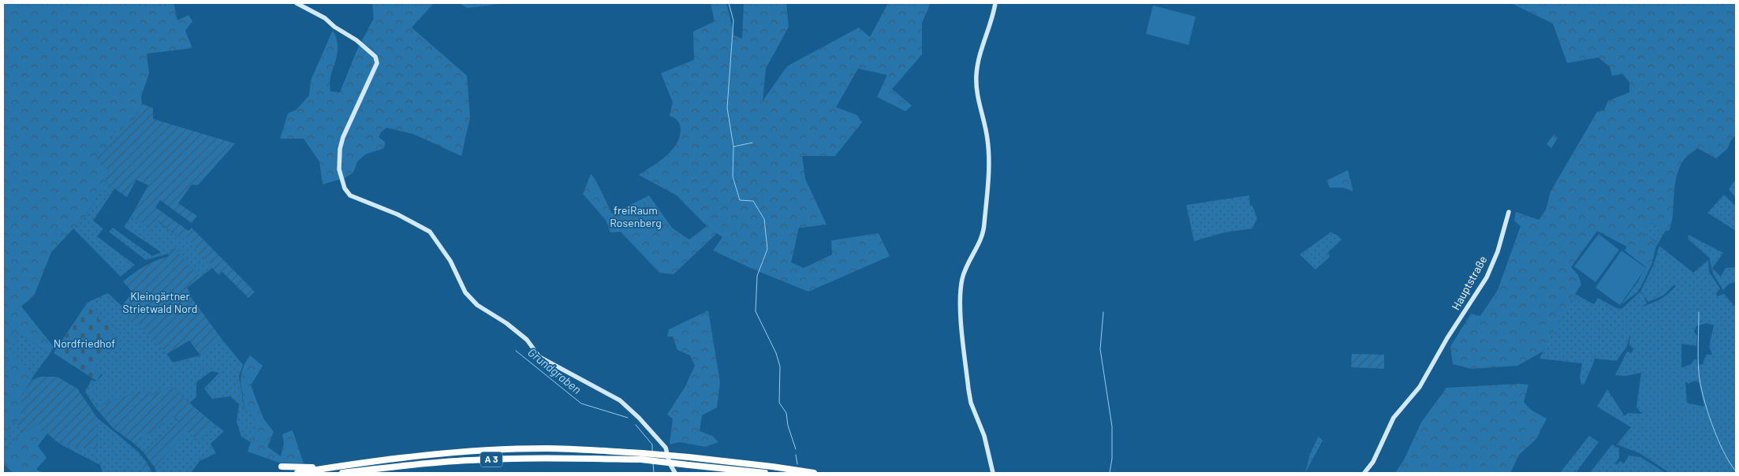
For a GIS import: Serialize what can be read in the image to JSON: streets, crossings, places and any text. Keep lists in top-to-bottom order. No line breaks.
{"streets":{"highway":["A 3"],"street":["Hauptstraße"]},"water":["Grundgraben"],"parks":["freiRaum Rosenberg","Kleingärtner Strietwald Nord","Nordfriedhof"]}
